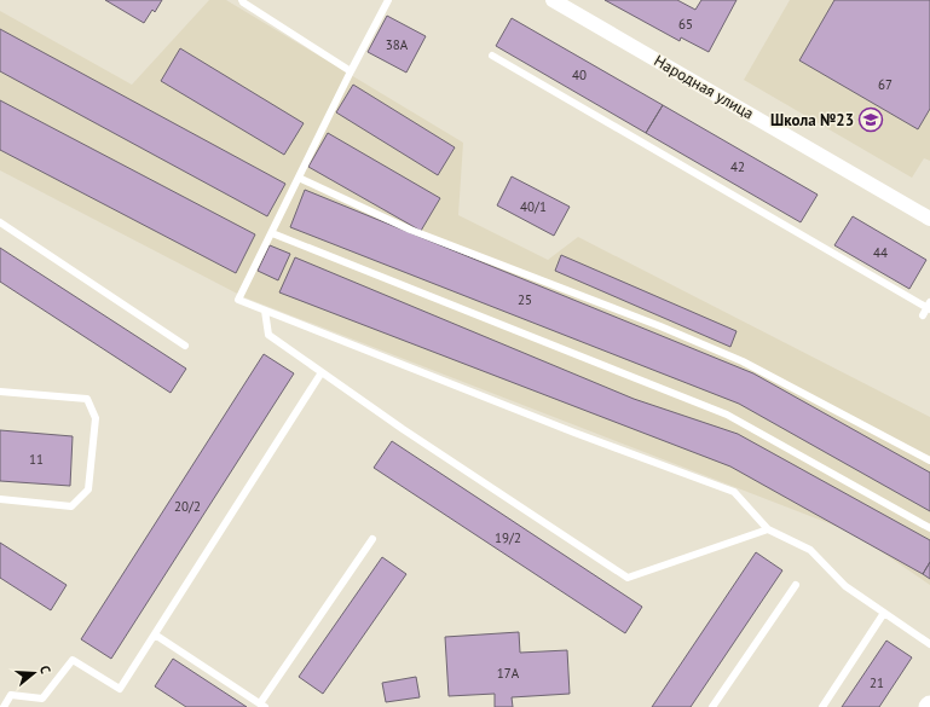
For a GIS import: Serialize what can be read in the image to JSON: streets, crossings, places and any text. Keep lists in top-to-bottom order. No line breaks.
{"streets":{"street":["Народная улица"]},"places":{"school or university":["Школа №23"]},"house_numbers":["65","38А","40","67","42","40/1","44","25","11","20/2","19/2","17А","21"],"north":"right"}
